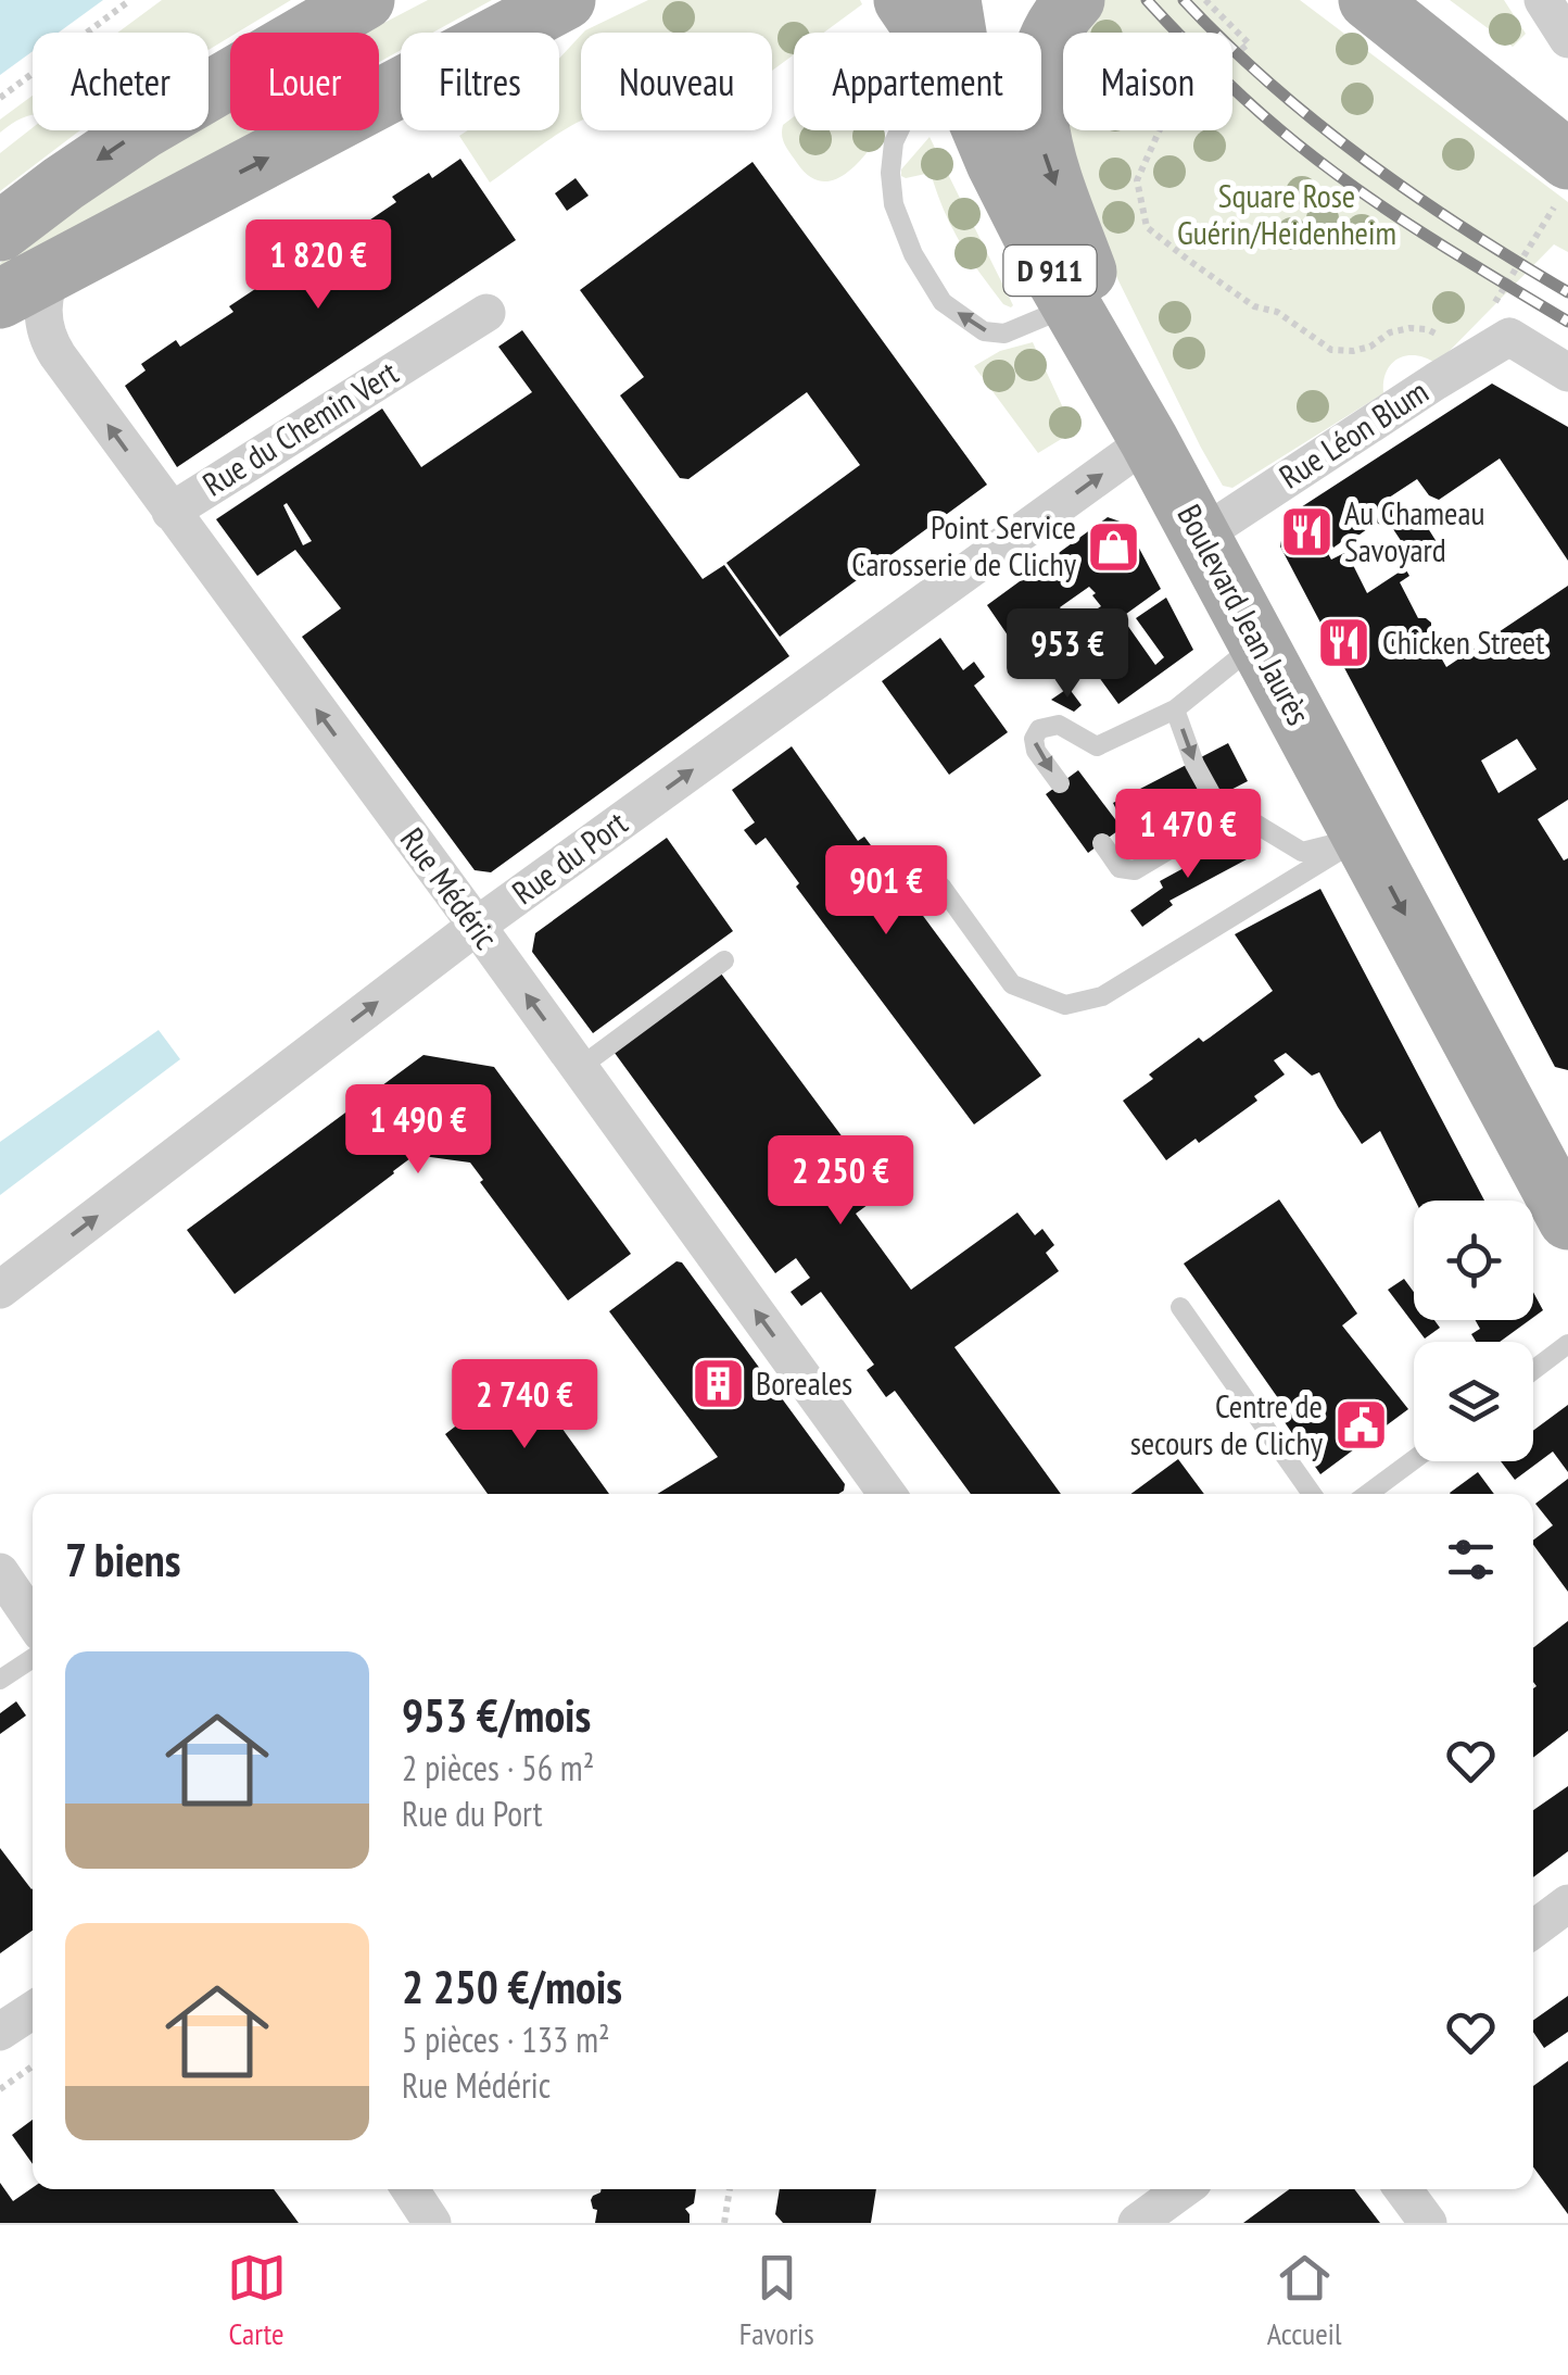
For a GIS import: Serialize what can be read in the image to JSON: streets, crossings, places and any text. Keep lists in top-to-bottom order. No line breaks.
{"streets":{"main road":["D 911","Boulevard Jean Jaurès"],"street":["Rue du Chemin Vert","Rue Léon Blum","Rue du Port","Rue Médéric"]},"crossings":[["Rue du Chemin Vert","Rue Médéric"],["Rue Léon Blum","Boulevard Jean Jaurès"],["Boulevard Jean Jaurès","Rue du Port"],["Rue du Port","Rue Médéric"]],"one_way":["Rue du Port","Rue Médéric"],"parks":["Square Rose Guérin/Heidenheim"],"places":{"restaurant":["Au Chameau Savoyard","Chicken Street"],"shop":["Point Service Carosserie de Clichy"],"building":["Boreales"],"public building":["Centre de secours de Clichy"]},"page":{"chip":["Acheter","Louer","Filtres","Nouveau","Appartement","Maison"],"price":["1 820 €","953 €","1 470 €","901 €","1 490 €","2 250 €","2 740 €"],"heading":"7 biens","list":[{"name":"953 €/mois","note":"2 pièces · 56 m² · Rue du Port"},{"name":"2 250 €/mois","note":"5 pièces · 133 m² · Rue Médéric"}],"tabs":["Carte","Favoris","Accueil"]}}
